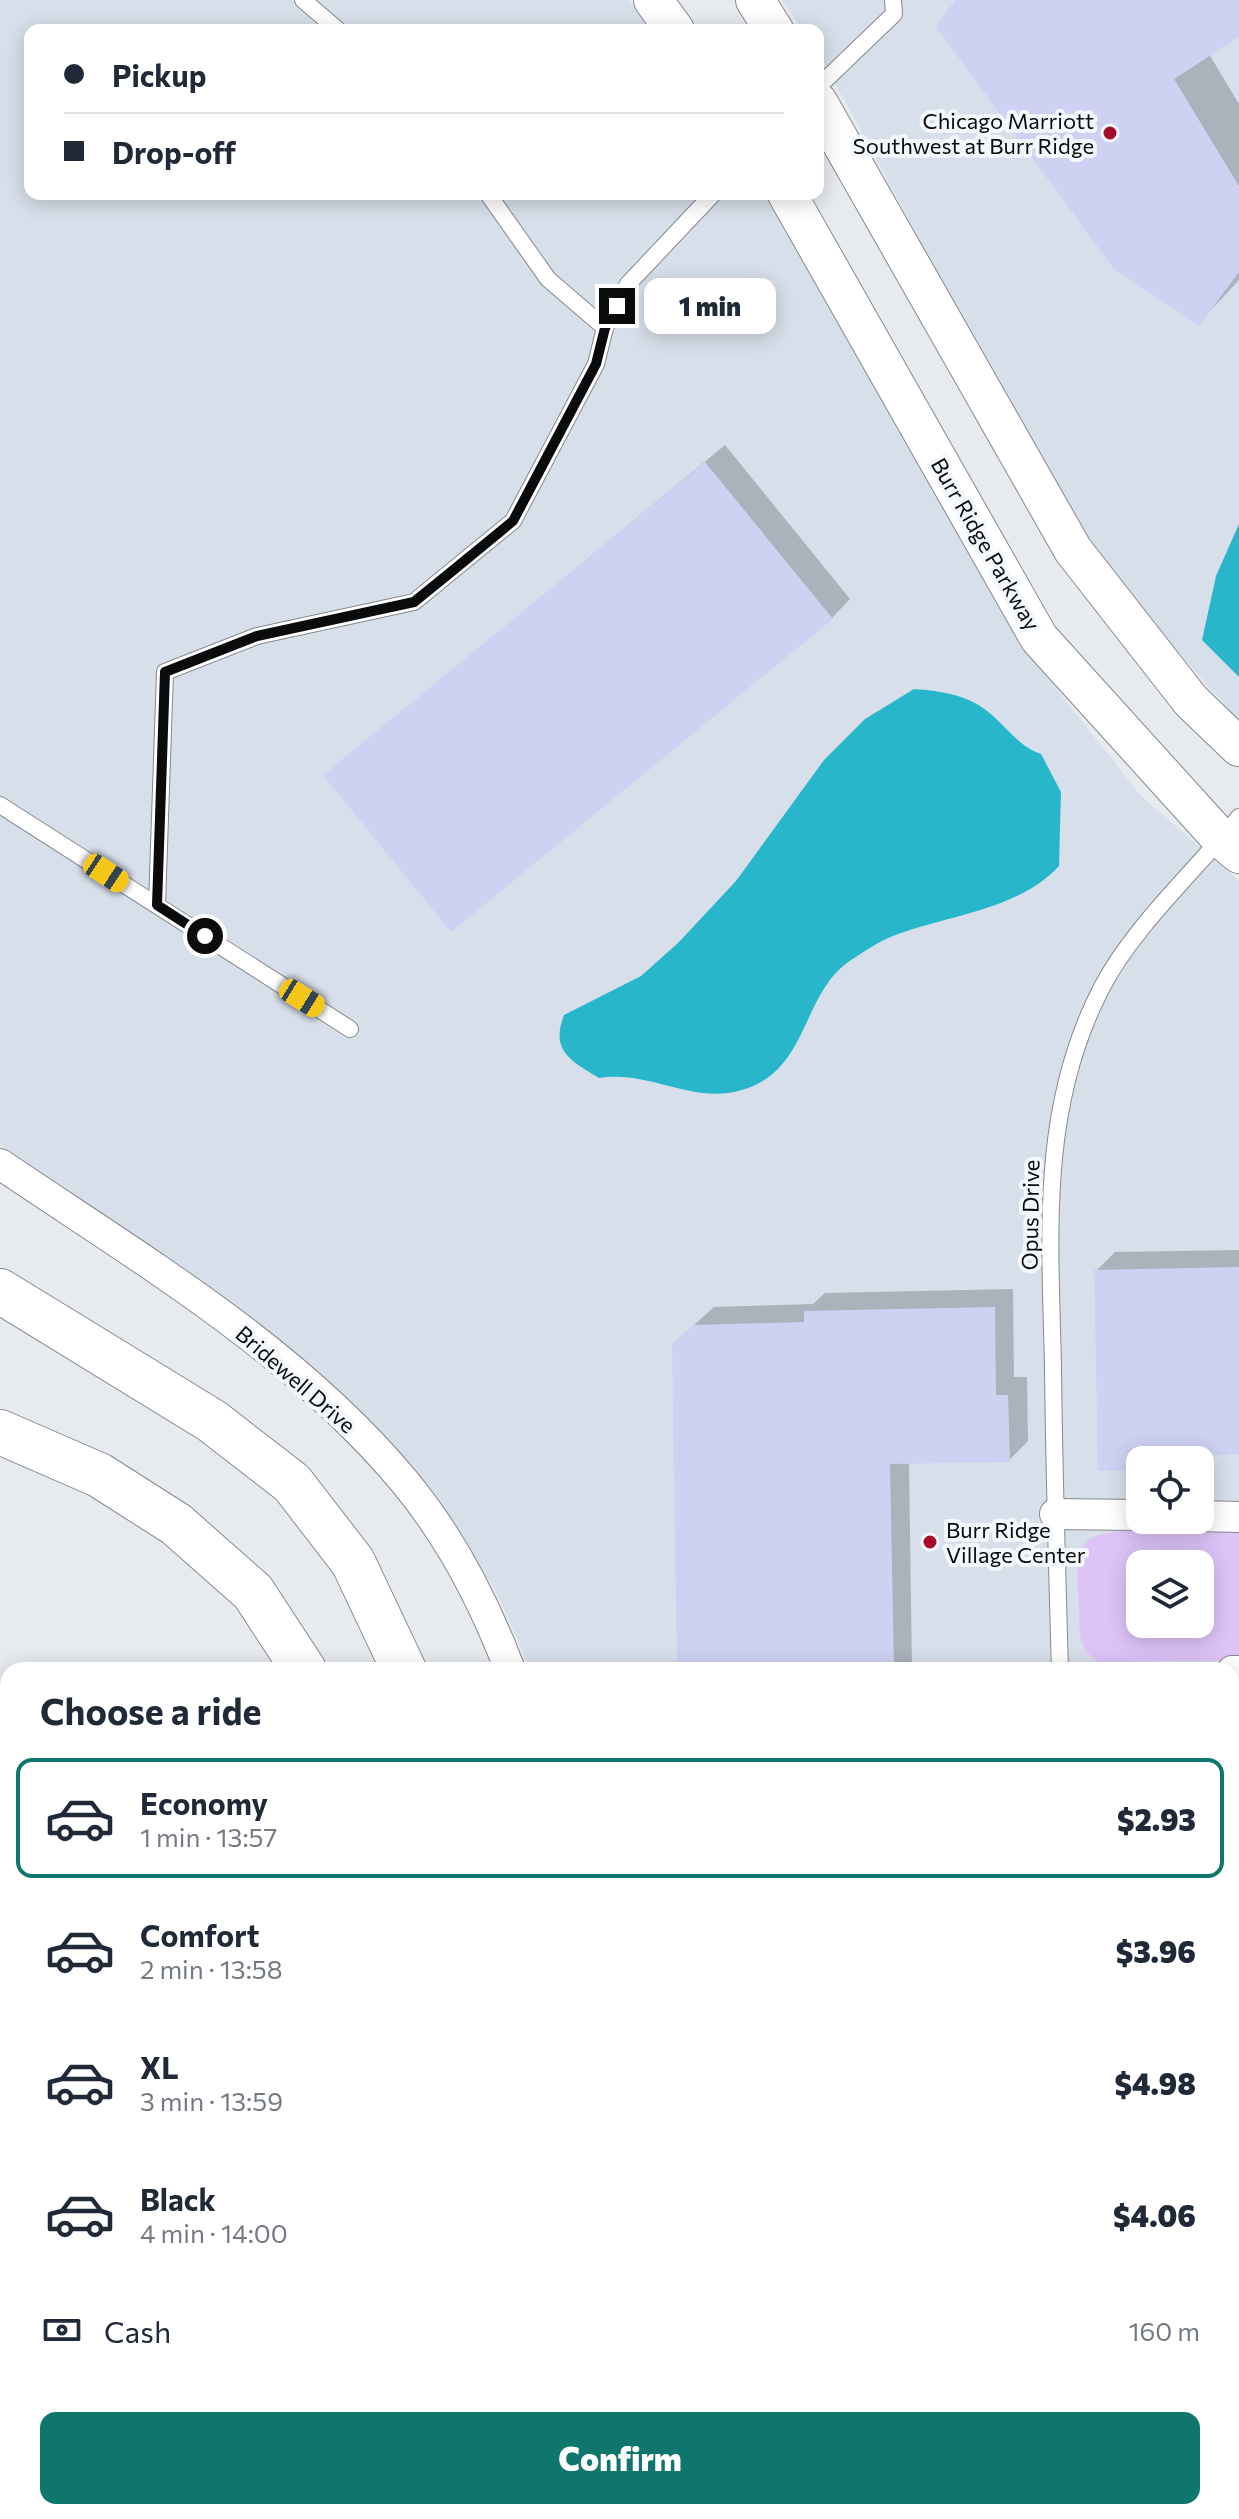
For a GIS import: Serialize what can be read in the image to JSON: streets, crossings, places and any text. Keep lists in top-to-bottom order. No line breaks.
{"streets":{"street":["Burr Ridge Parkway","Bridewell Drive"],"lane":["Opus Drive"]},"crossings":[["Burr Ridge Parkway","Opus Drive"]],"places":["Chicago Marriott Southwest at Burr Ridge","Burr Ridge Village Center"],"page":{"banner":["Pickup","Drop-off"],"bubble":"1 min","heading":"Choose a ride","list":[{"name":"Economy","note":"1 min · 13:57","value":"$2.93"},{"name":"Comfort","note":"2 min · 13:58","value":"$3.96"},{"name":"XL","note":"3 min · 13:59","value":"$4.98"},{"name":"Black","note":"4 min · 14:00","value":"$4.06"}],"pay":["Cash","160 m"],"buttons":"Confirm"}}
